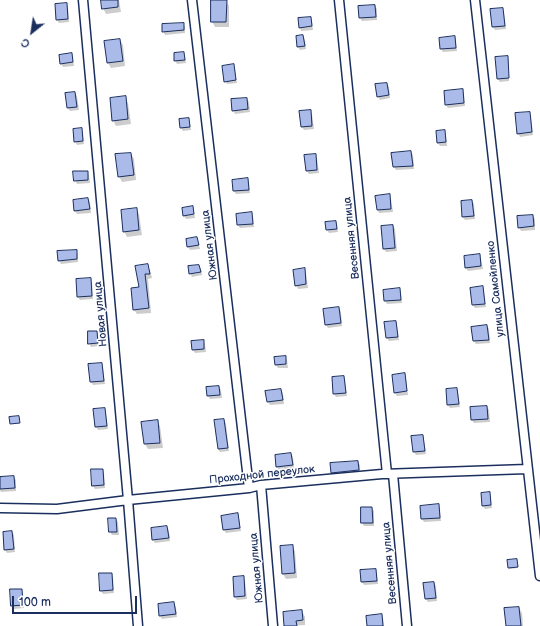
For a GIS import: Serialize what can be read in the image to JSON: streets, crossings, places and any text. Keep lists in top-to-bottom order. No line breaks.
{"streets":{"street":["Весенняя улица","Южная улица","улица Самойленко","Новая улица","Проходной переулок"]},"crossings":[["Весенняя улица","Проходной переулок"],["Южная улица","Проходной переулок"],["улица Самойленко","Проходной переулок"],["Новая улица","Проходной переулок"]],"scale_bar":"100 m","north":"bottom left"}
